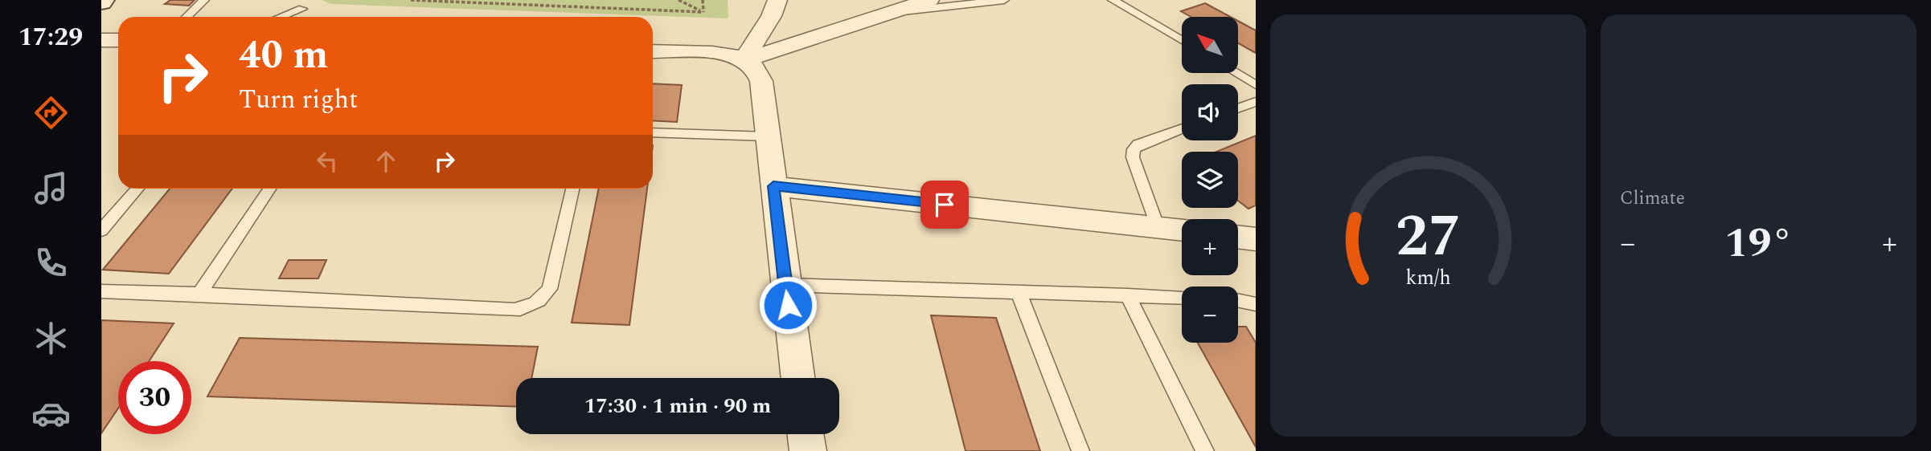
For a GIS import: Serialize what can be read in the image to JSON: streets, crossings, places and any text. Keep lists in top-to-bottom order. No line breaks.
{"north":"top left","page":{"tabs":"17:29","tile":"Climate","map_buttons":["+","−"],"turn":["40 m","Turn right"],"heat":["−","19°","+"],"limit":"30","trip":"17:30 · 1 min · 90 m","gauge":["27","km/h"]}}
